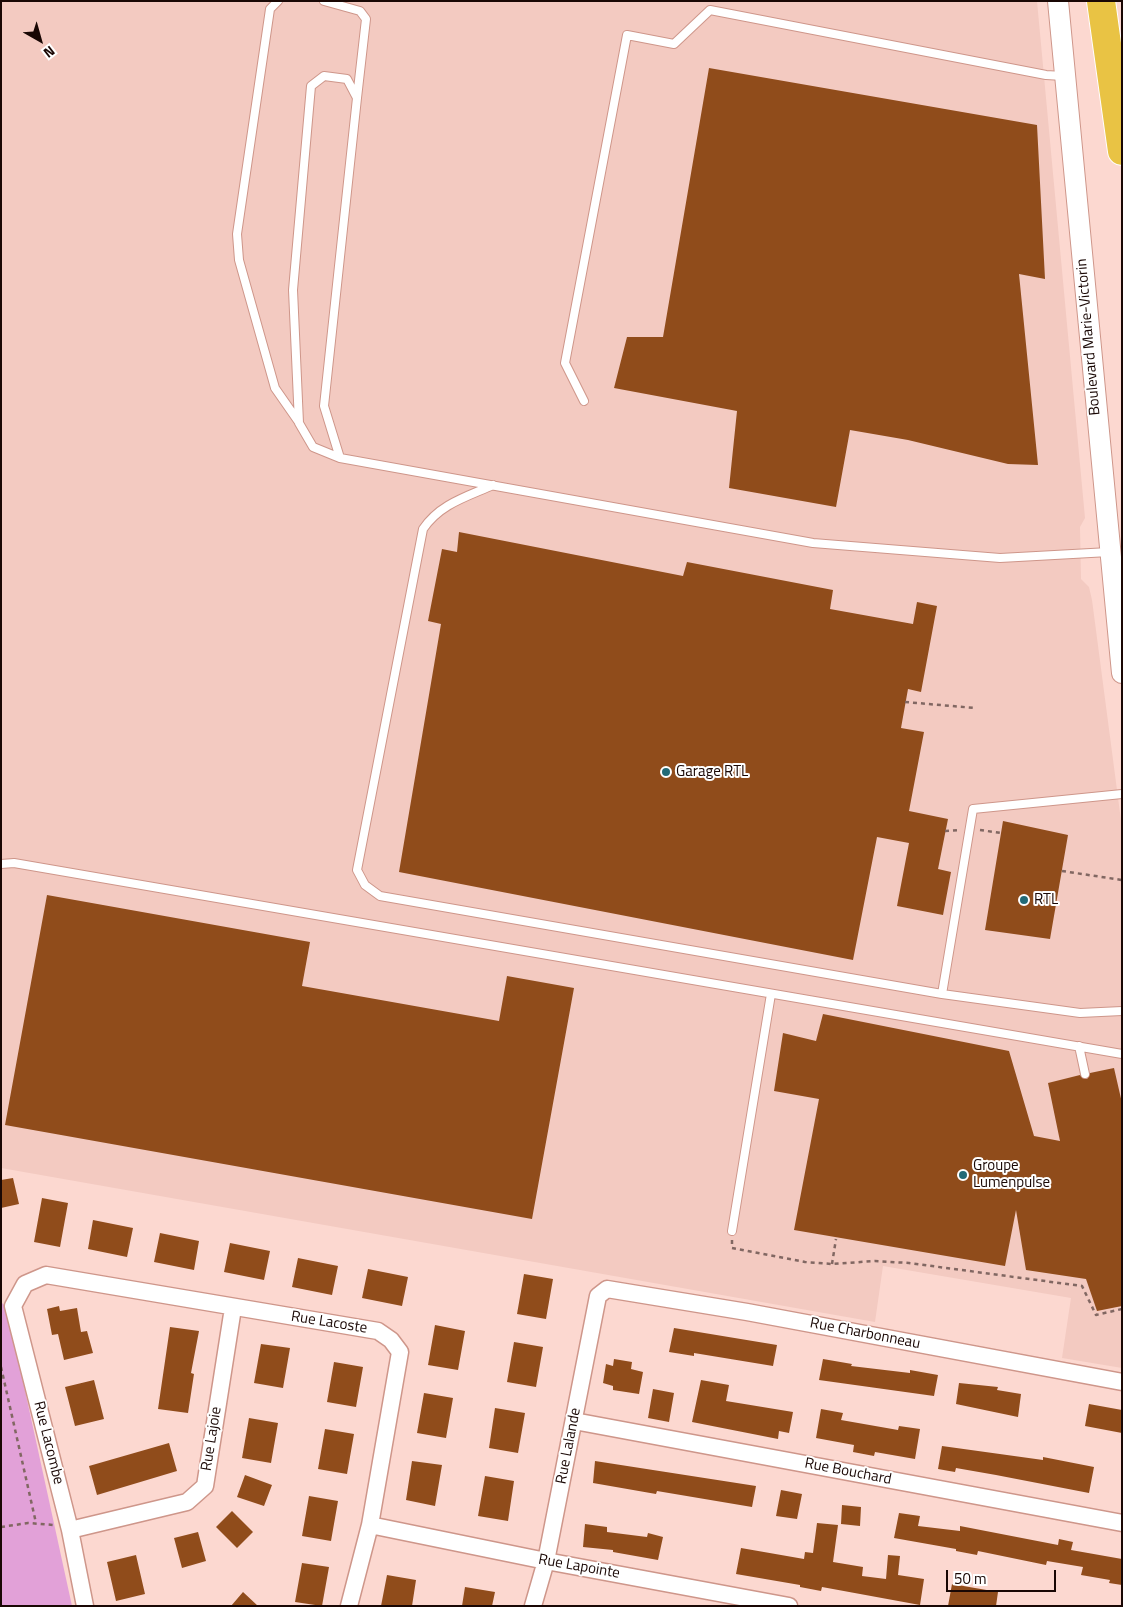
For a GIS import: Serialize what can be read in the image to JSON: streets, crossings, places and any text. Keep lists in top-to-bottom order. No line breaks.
{"streets":{"street":["Boulevard Marie-Victorin","Rue Lacoste","Rue Charbonneau","Rue Lajoie","Rue Lacombe","Rue Lalande","Rue Bouchard","Rue Lapointe"]},"crossings":[["Rue Lacoste","Rue Lajoie"],["Rue Lacoste","Rue Lacombe"],["Rue Lacoste","Rue Lapointe"],["Rue Charbonneau","Rue Lalande"],["Rue Lajoie","Rue Lacombe"],["Rue Lalande","Rue Bouchard"],["Rue Lalande","Rue Lapointe"]],"places":["Garage RTL","RTL","Groupe Lumenpulse"],"scale_bar":"50 m","north":"bottom right"}
